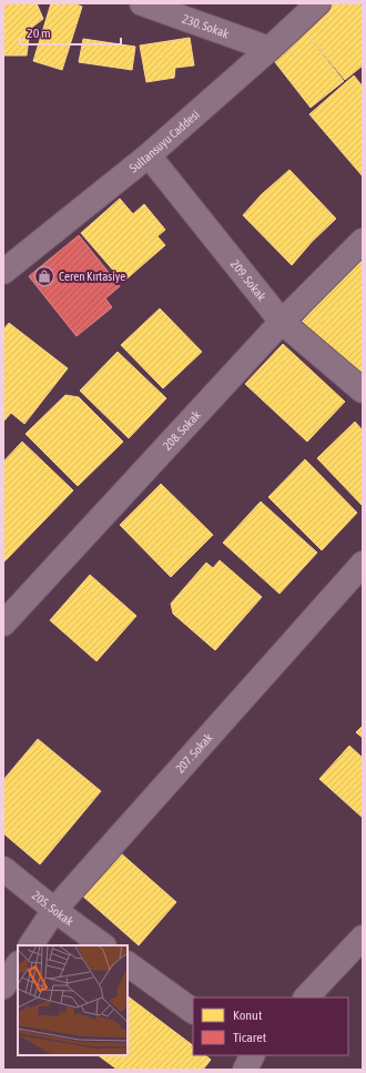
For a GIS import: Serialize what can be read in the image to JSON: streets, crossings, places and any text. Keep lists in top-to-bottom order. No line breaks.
{"streets":{"street":["230. Sokak","Sultansuyu Caddesi","209. Sokak","208. Sokak","207. Sokak","205. Sokak"]},"crossings":[["230. Sokak","Sultansuyu Caddesi"],["Sultansuyu Caddesi","209. Sokak"],["209. Sokak","208. Sokak"],["207. Sokak","205. Sokak"]],"places":{"shop":["Ceren Kırtasiye"]},"legend":["Konut","Ticaret"],"scale_bar":"20 m"}
